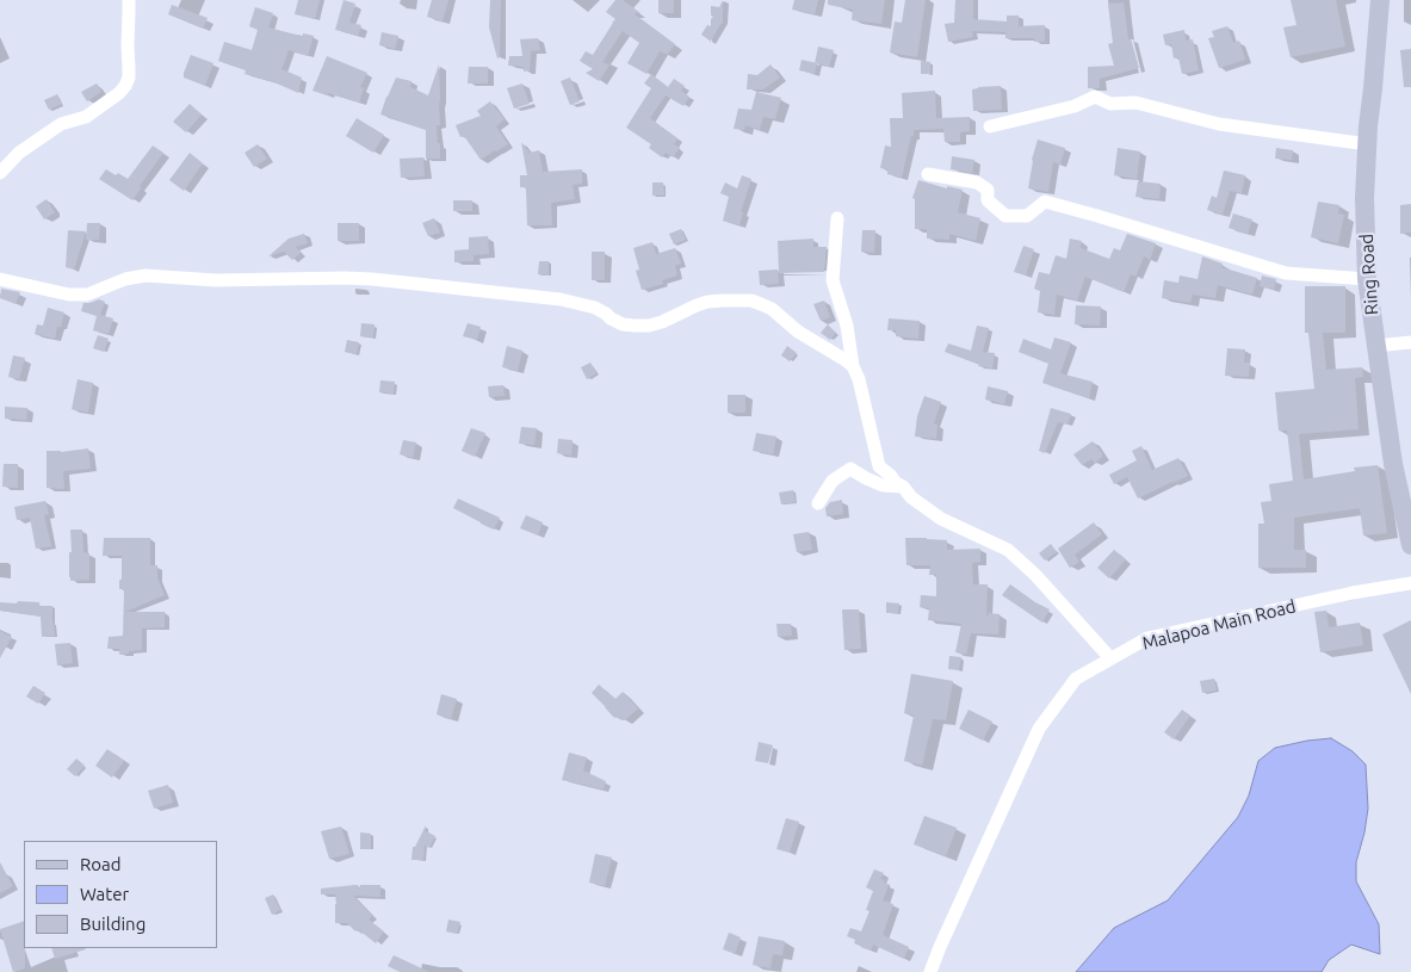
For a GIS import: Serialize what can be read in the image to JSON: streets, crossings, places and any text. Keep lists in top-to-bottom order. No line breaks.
{"streets":{"main road":["Ring Road"],"street":["Malapoa Main Road"]},"legend":["Road","Water","Building"]}
